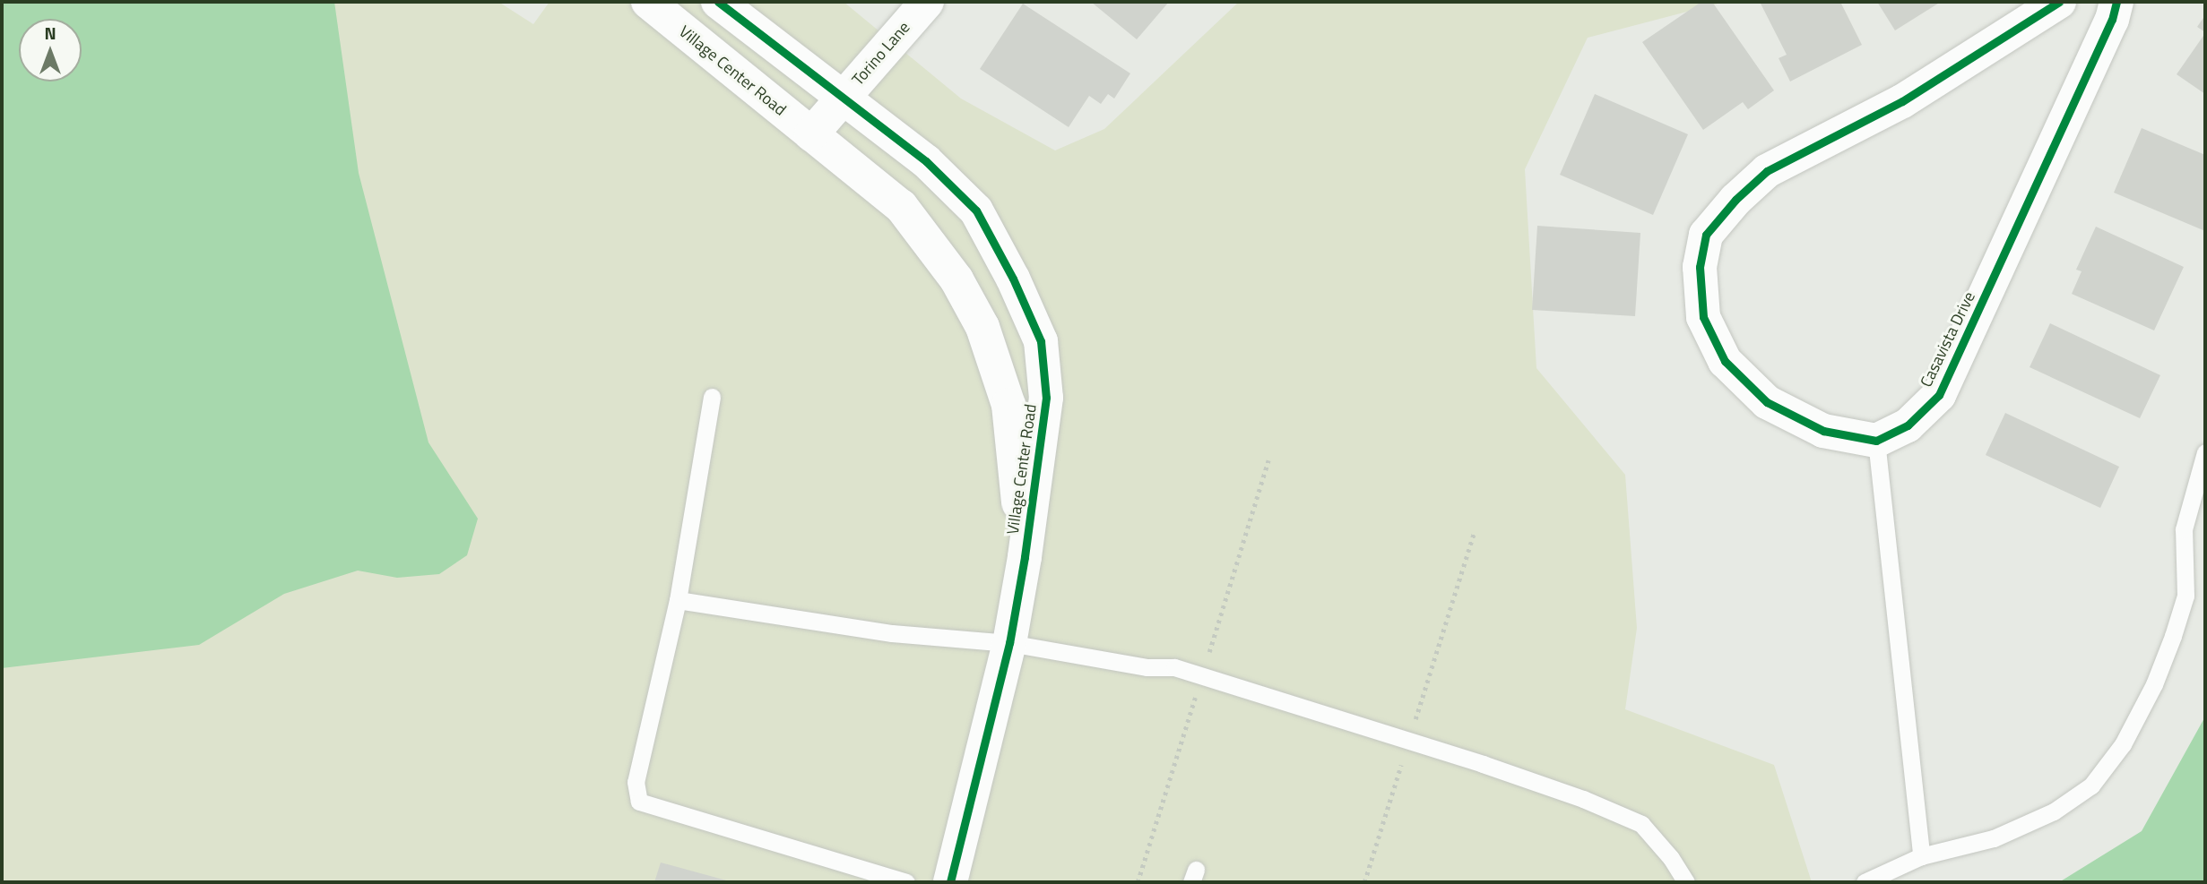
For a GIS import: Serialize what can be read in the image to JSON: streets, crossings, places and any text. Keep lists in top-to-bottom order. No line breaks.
{"streets":{"street":["Torino Lane","Village Center Road","Casavista Drive"]},"crossings":[["Torino Lane","Village Center Road"]],"north":"top"}
